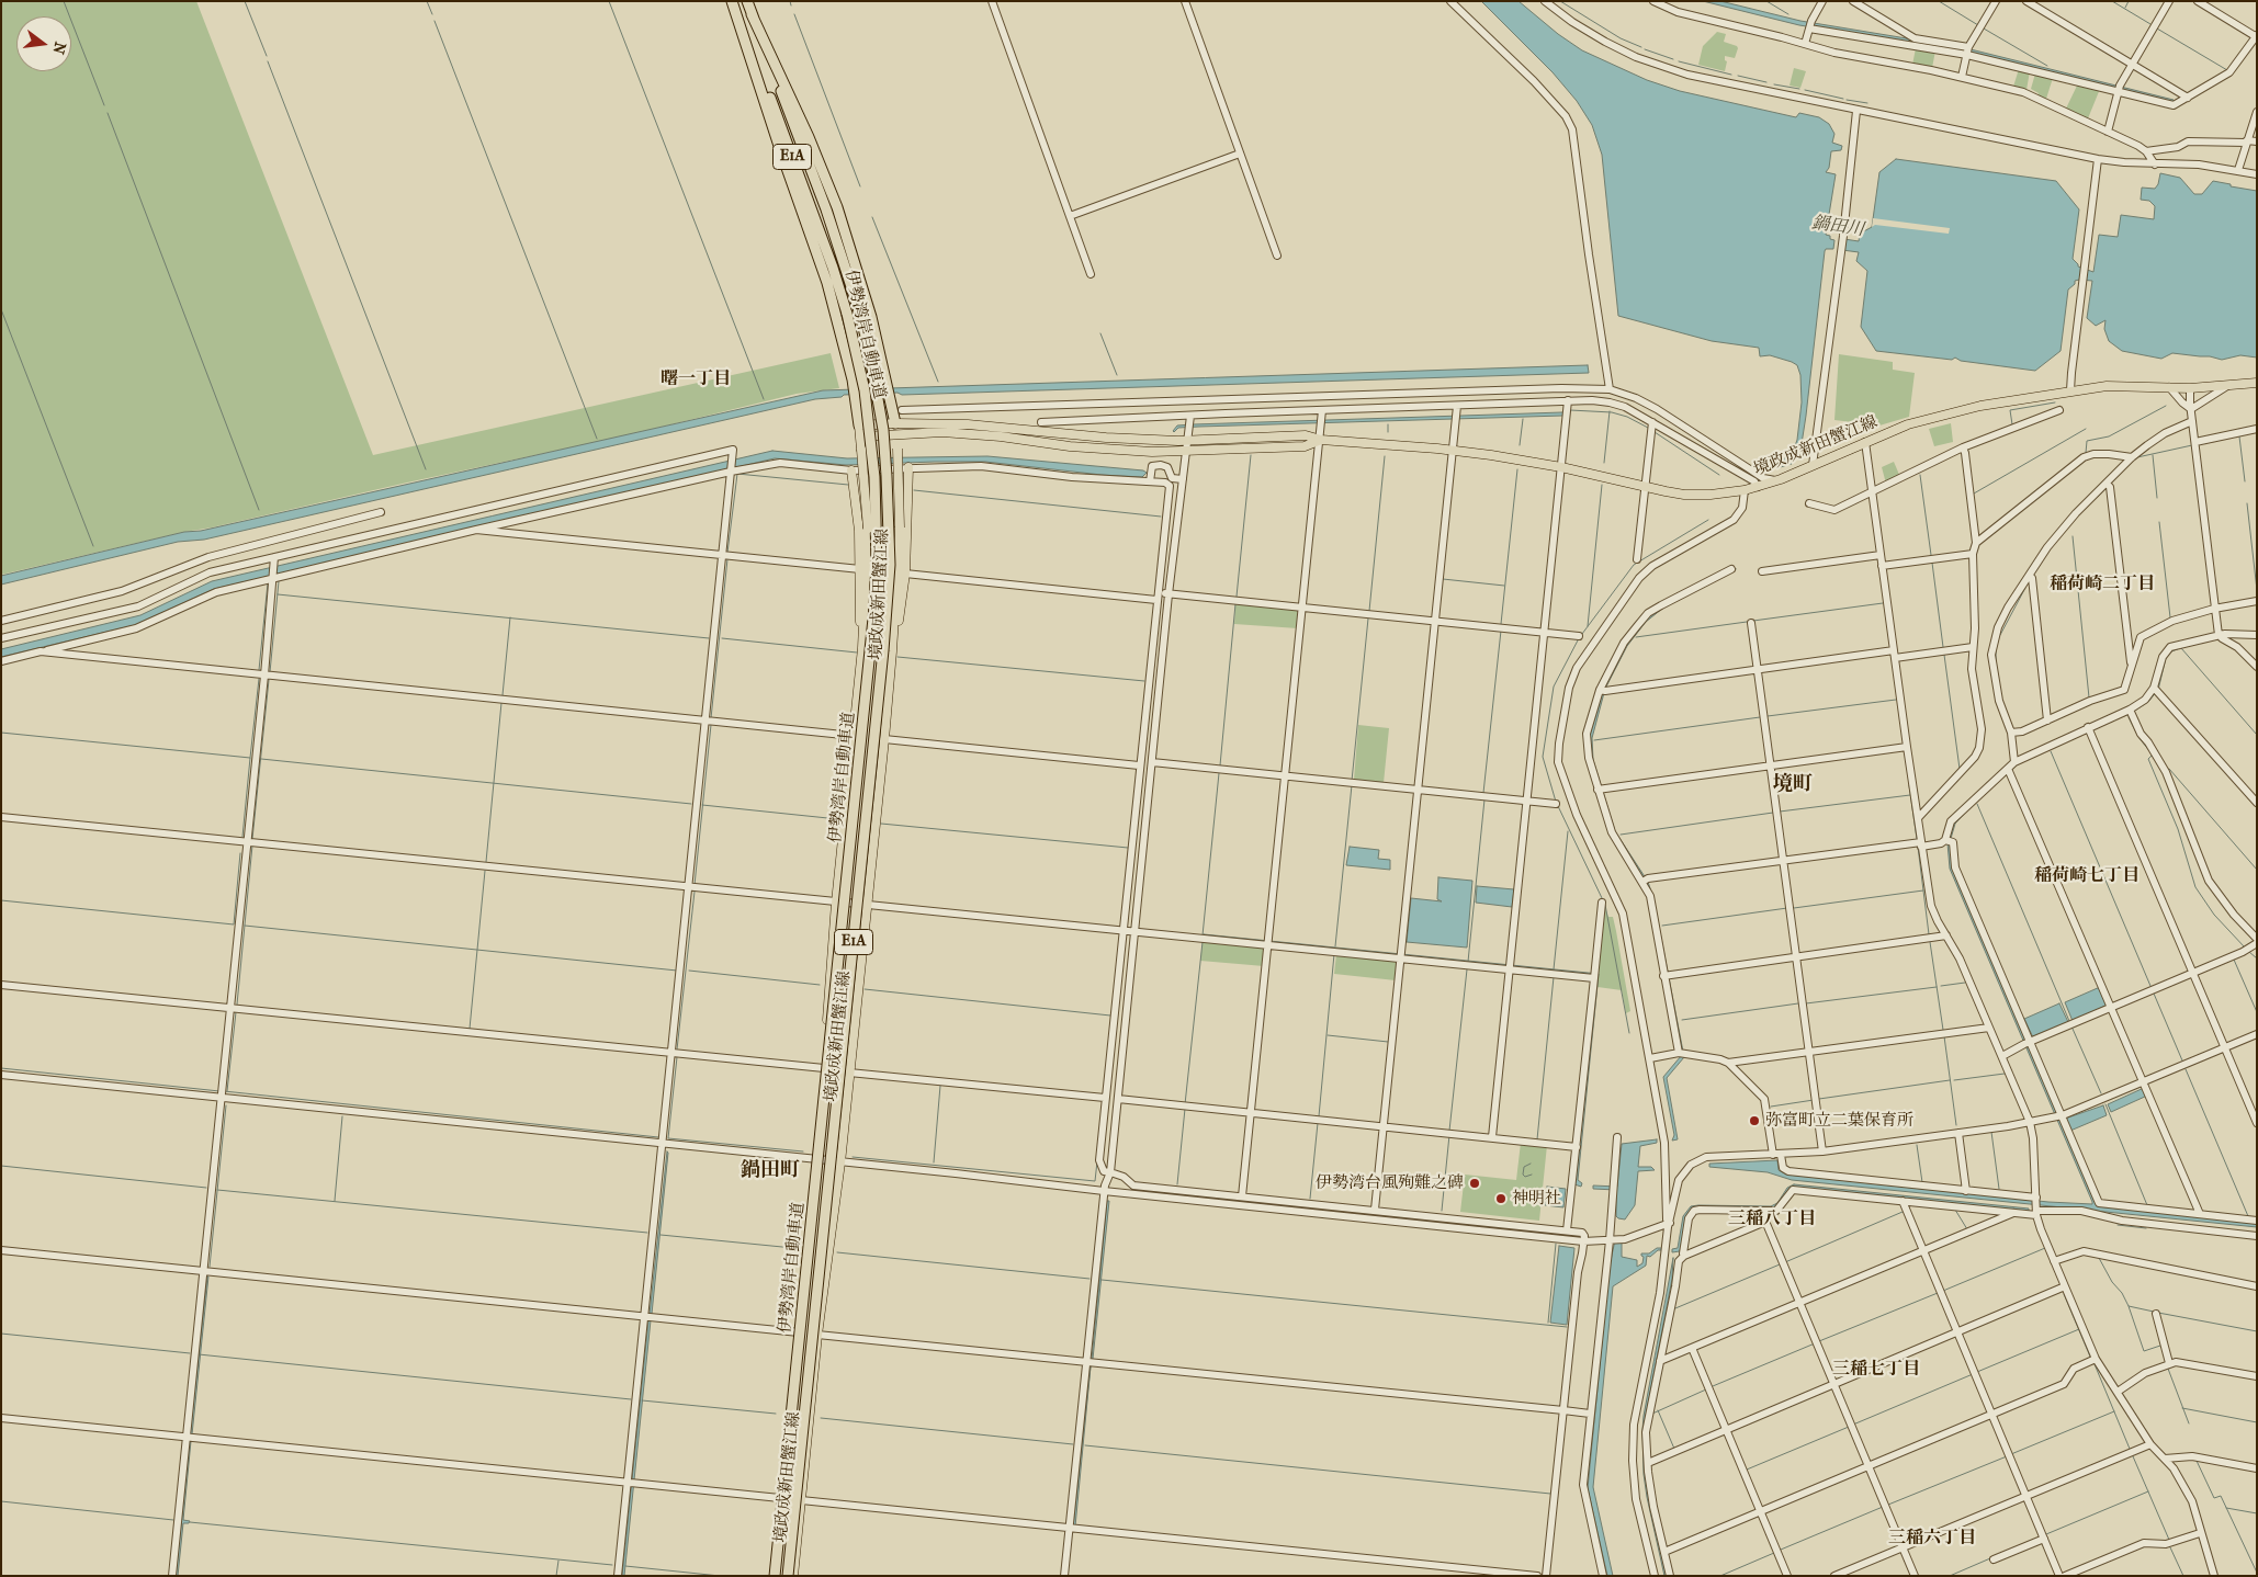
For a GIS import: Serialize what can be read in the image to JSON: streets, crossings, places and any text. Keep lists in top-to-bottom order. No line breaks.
{"streets":{"highway":["E1A","伊勢湾岸自動車道"],"main road":["境政成新田蟹江線"]},"crossings":[["伊勢湾岸自動車道","境政成新田蟹江線"]],"districts":["曙一丁目","稲荷崎二丁目","境町","稲荷崎七丁目","鍋田町","三稲八丁目","三稲七丁目","三稲六丁目"],"water":["鍋田川"],"places":["弥富町立二葉保育所","伊勢湾台風殉難之碑","神明社"],"north":"right"}
